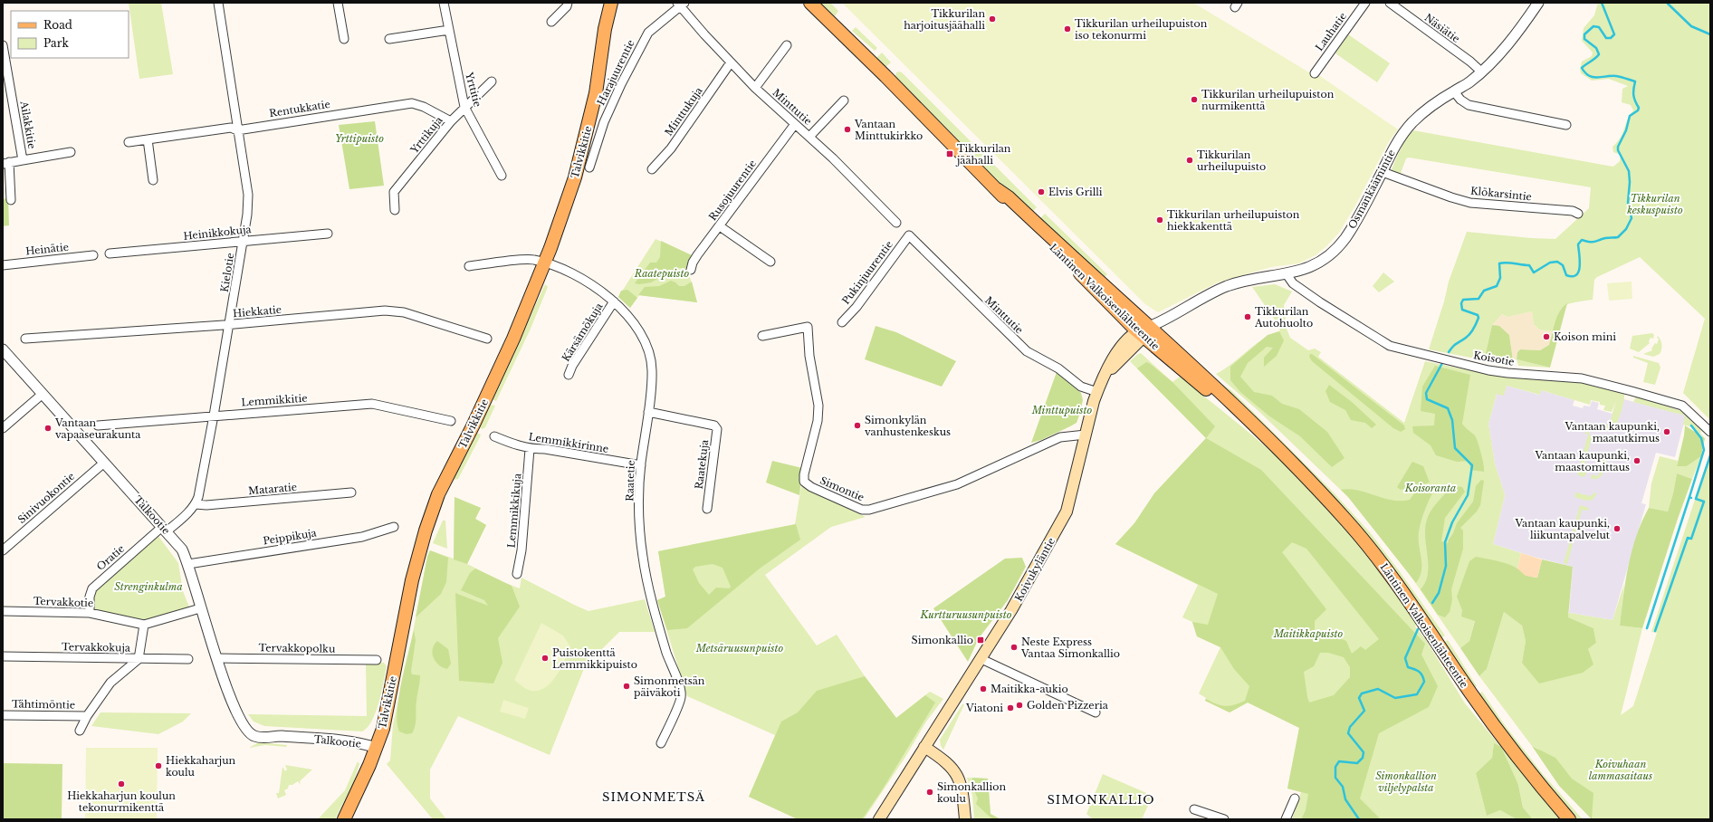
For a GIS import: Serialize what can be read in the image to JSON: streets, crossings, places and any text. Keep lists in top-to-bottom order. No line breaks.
{"streets":{"main road":["Talvikkitie","Läntinen Valkoisenlähteentie","Koivukyläntie"],"street":["Näsiätie","Lauhatie","Harajuurentie","Yrttitie","Minttutie","Rentukkatie","Minttukuja","Ailakkitie","Yrttikuja","Osmankäämintie","Rusojuurentie","Klökarsintie","Heinikkokuja","Heinätie","Kielotie","Pukinjuurentie","Hiekkatie","Kärsämökuja","Koisotie","Lemmikkitie","Lemmikkirinne","Raatekuja","Raatetie","Mataratie","Simontie","Sinivuokontie","Lemmikkikuja","Talkootie","Peippikuja","Oratie","Tervakkotie","Tervakkokuja","Tervakkopolku","Tähtimöntie"]},"crossings":[["Näsiätie","Osmankäämintie"],["Harajuurentie","Minttutie"],["Yrttitie","Yrttikuja"],["Minttutie","Minttukuja"],["Minttutie","Rusojuurentie"],["Minttutie","Pukinjuurentie"],["Minttutie","Koivukyläntie"],["Rentukkatie","Yrttikuja"],["Rentukkatie","Kielotie"],["Talvikkitie","Raatetie"],["Talvikkitie","Talkootie"],["Osmankäämintie","Klökarsintie"],["Osmankäämintie","Läntinen Valkoisenlähteentie"],["Osmankäämintie","Koisotie"],["Osmankäämintie","Koivukyläntie"],["Heinikkokuja","Kielotie"],["Kielotie","Hiekkatie"],["Kielotie","Lemmikkitie"],["Kielotie","Mataratie"],["Läntinen Valkoisenlähteentie","Koivukyläntie"],["Kärsämökuja","Raatetie"],["Lemmikkirinne","Raatetie"],["Lemmikkirinne","Lemmikkikuja"],["Raatekuja","Raatetie"],["Simontie","Koivukyläntie"],["Sinivuokontie","Talkootie"],["Talkootie","Peippikuja"],["Talkootie","Oratie"],["Talkootie","Tervakkopolku"],["Oratie","Tervakkotie"],["Tervakkokuja","Tähtimöntie"]],"districts":["SIMONMETSÄ","SIMONKALLIO"],"parks":["Yrttipuisto","Tikkurilan keskuspuisto","Raatepuisto","Minttupuisto","Koisoranta","Strenginkulma","Kurtturuusunpuisto","Maitikkapuisto","Metsäruusunpuisto","Koivuhaan lammasaitaus","Simonkallion viljelypalsta"],"places":{"other":["Tikkurilan harjoitusjäähalli","Tikkurilan urheilupuiston iso tekonurmi","Tikkurilan urheilupuiston nurmikenttä","Vantaan Minttukirkko","Tikkurilan urheilupuisto","Elvis Grilli","Tikkurilan urheilupuiston hiekkakenttä","Tikkurilan Autohuolto","Koison mini","Simonkylän vanhustenkeskus","Vantaan vapaaseurakunta","Vantaan kaupunki, maatutkimus","Vantaan kaupunki, maastomittaus","Vantaan kaupunki, liikuntapalvelut","Neste Express Vantaa Simonkallio","Puistokenttä Lemmikkipuisto","Simonmetsän päiväkoti","Maitikka-aukio","Golden Pizzeria","Viatoni","Hiekkaharjun koulu","Hiekkaharjun koulun tekonurmikenttä","Simonkallion koulu"],"transit":["Tikkurilan jäähalli","Simonkallio"]},"legend":["Road","Park"]}
